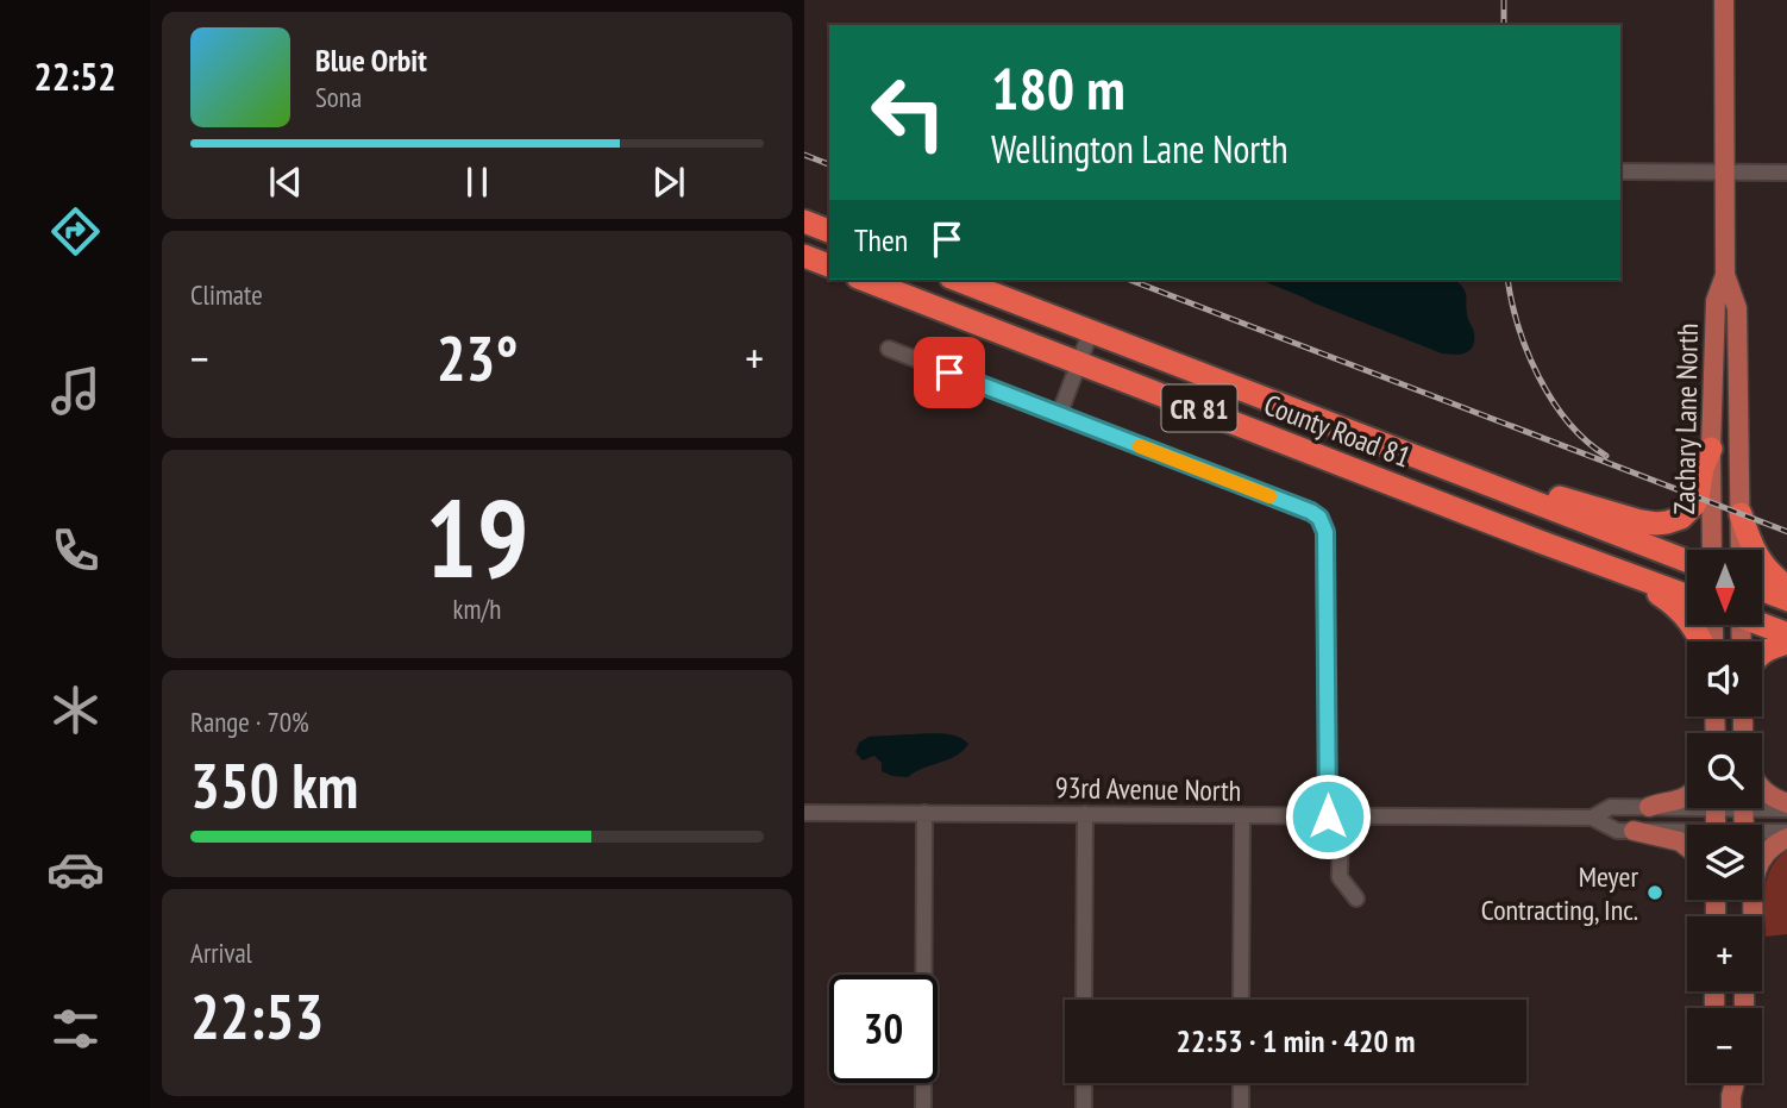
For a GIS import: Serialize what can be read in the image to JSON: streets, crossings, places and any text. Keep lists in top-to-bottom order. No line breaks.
{"streets":{"highway":["CR 81","County Road 81"],"main road":["Zachary Lane North"],"street":["93rd Avenue North"]},"places":["Meyer Contracting, Inc."],"north":"bottom","page":{"tabs":"22:52","turn":["180 m","Wellington Lane North"],"song":["Blue Orbit","Sona"],"then":"Then","tile":["Climate",["19","km/h"],["Range · 70%","350 km"],["Arrival","22:53"]],"heat":["−","23°","+"],"map_buttons":["+","−"],"limit":"30","trip":"22:53 · 1 min · 420 m"}}
